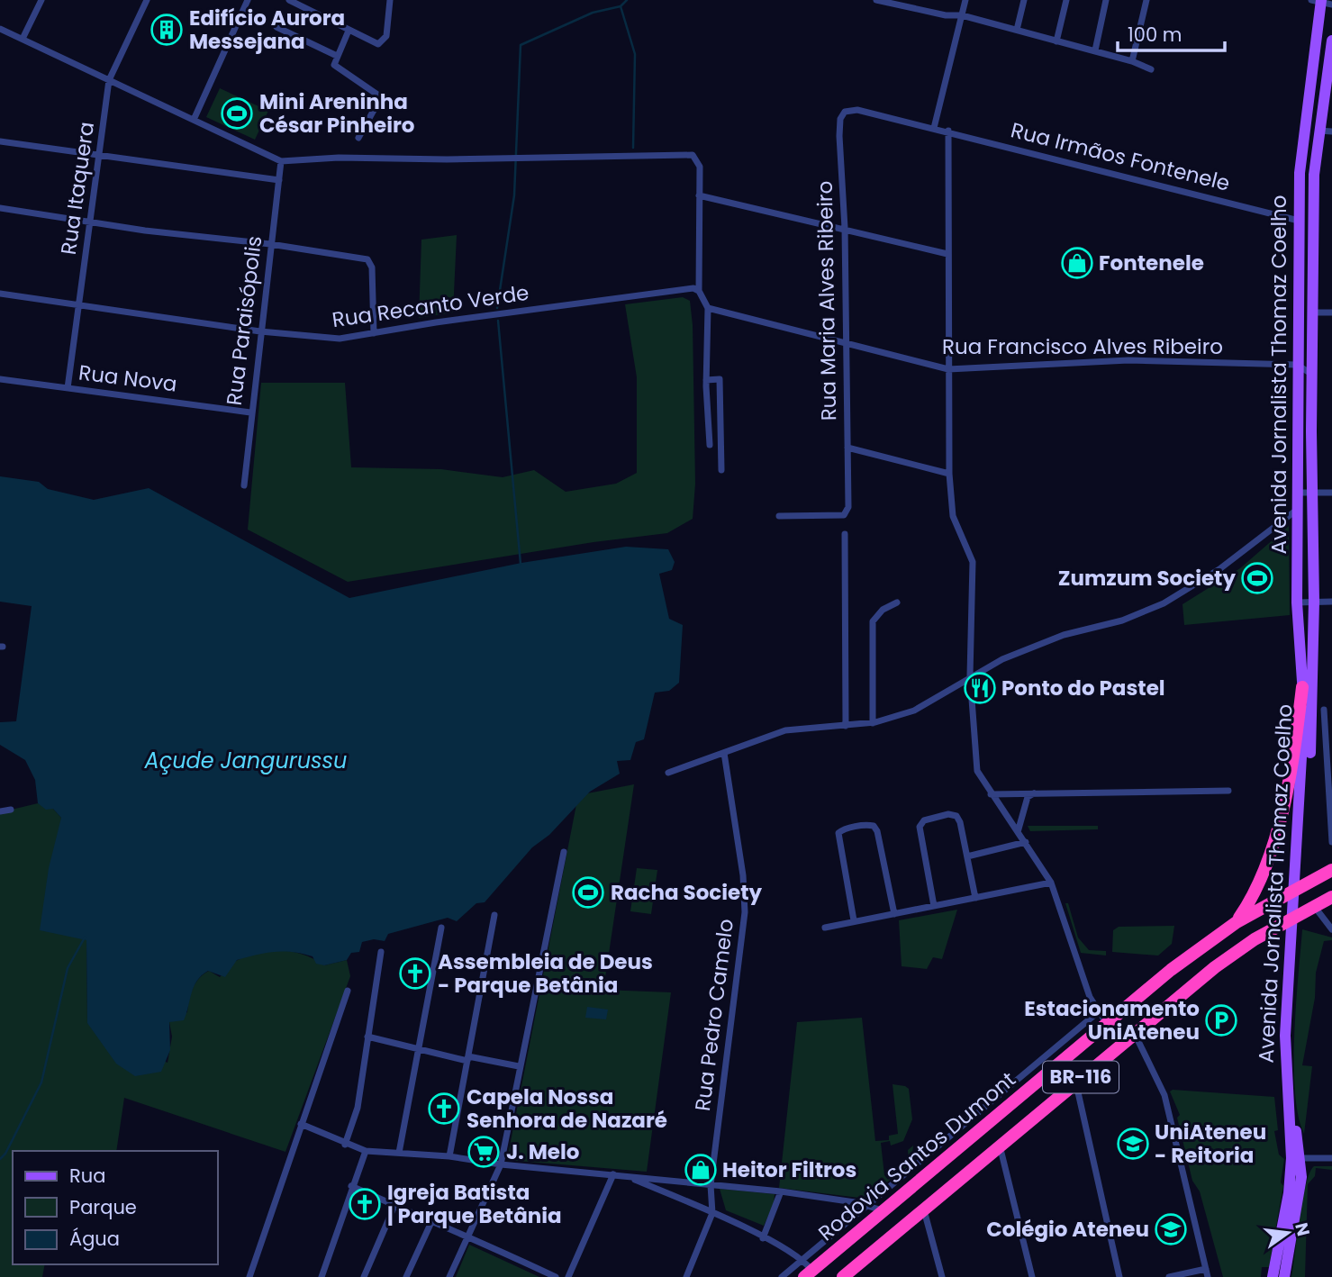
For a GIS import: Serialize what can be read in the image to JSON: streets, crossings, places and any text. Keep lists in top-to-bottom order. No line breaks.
{"streets":{"highway":["BR-116","Rodovia Santos Dumont"],"main road":["Avenida Jornalista Thomaz Coelho"],"street":["Rua Irmãos Fontenele","Rua Itaquera","Rua Maria Alves Ribeiro","Rua Recanto Verde","Rua Paraisópolis","Rua Francisco Alves Ribeiro","Rua Nova","Rua Pedro Camelo"]},"crossings":[["Rua Irmãos Fontenele","Rua Maria Alves Ribeiro"],["Rua Irmãos Fontenele","Avenida Jornalista Thomaz Coelho"],["Rua Itaquera","Rua Recanto Verde"],["Rua Itaquera","Rua Nova"],["Rua Maria Alves Ribeiro","Rua Francisco Alves Ribeiro"],["Rua Recanto Verde","Rua Paraisópolis"],["Rua Paraisópolis","Rua Nova"],["Rua Francisco Alves Ribeiro","Avenida Jornalista Thomaz Coelho"]],"water":["Açude Jangurussu"],"places":{"building":["Edifício Aurora Messejana"],"sports":["Mini Areninha César Pinheiro","Zumzum Society","Racha Society"],"shop":["Fontenele","Heitor Filtros"],"restaurant":["Ponto do Pastel"],"church":["Assembleia de Deus - Parque Betânia","Capela Nossa Senhora de Nazaré","Igreja Batista | Parque Betânia"],"parking":["Estacionamento UniAteneu"],"school or university":["UniAteneu - Reitoria","Colégio Ateneu"],"supermarket":["J. Melo"]},"legend":["Rua","Parque","Água"],"scale_bar":"100 m","north":"right"}
